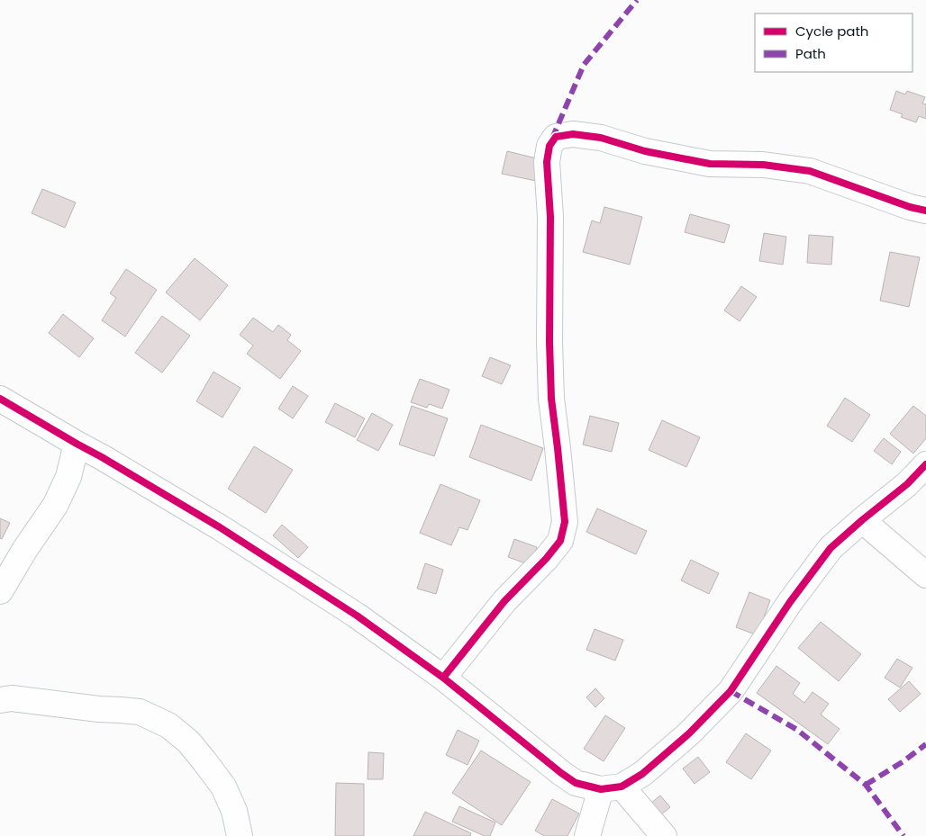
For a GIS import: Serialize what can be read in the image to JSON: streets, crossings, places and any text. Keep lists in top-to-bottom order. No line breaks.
{"legend":["Cycle path","Path"]}
